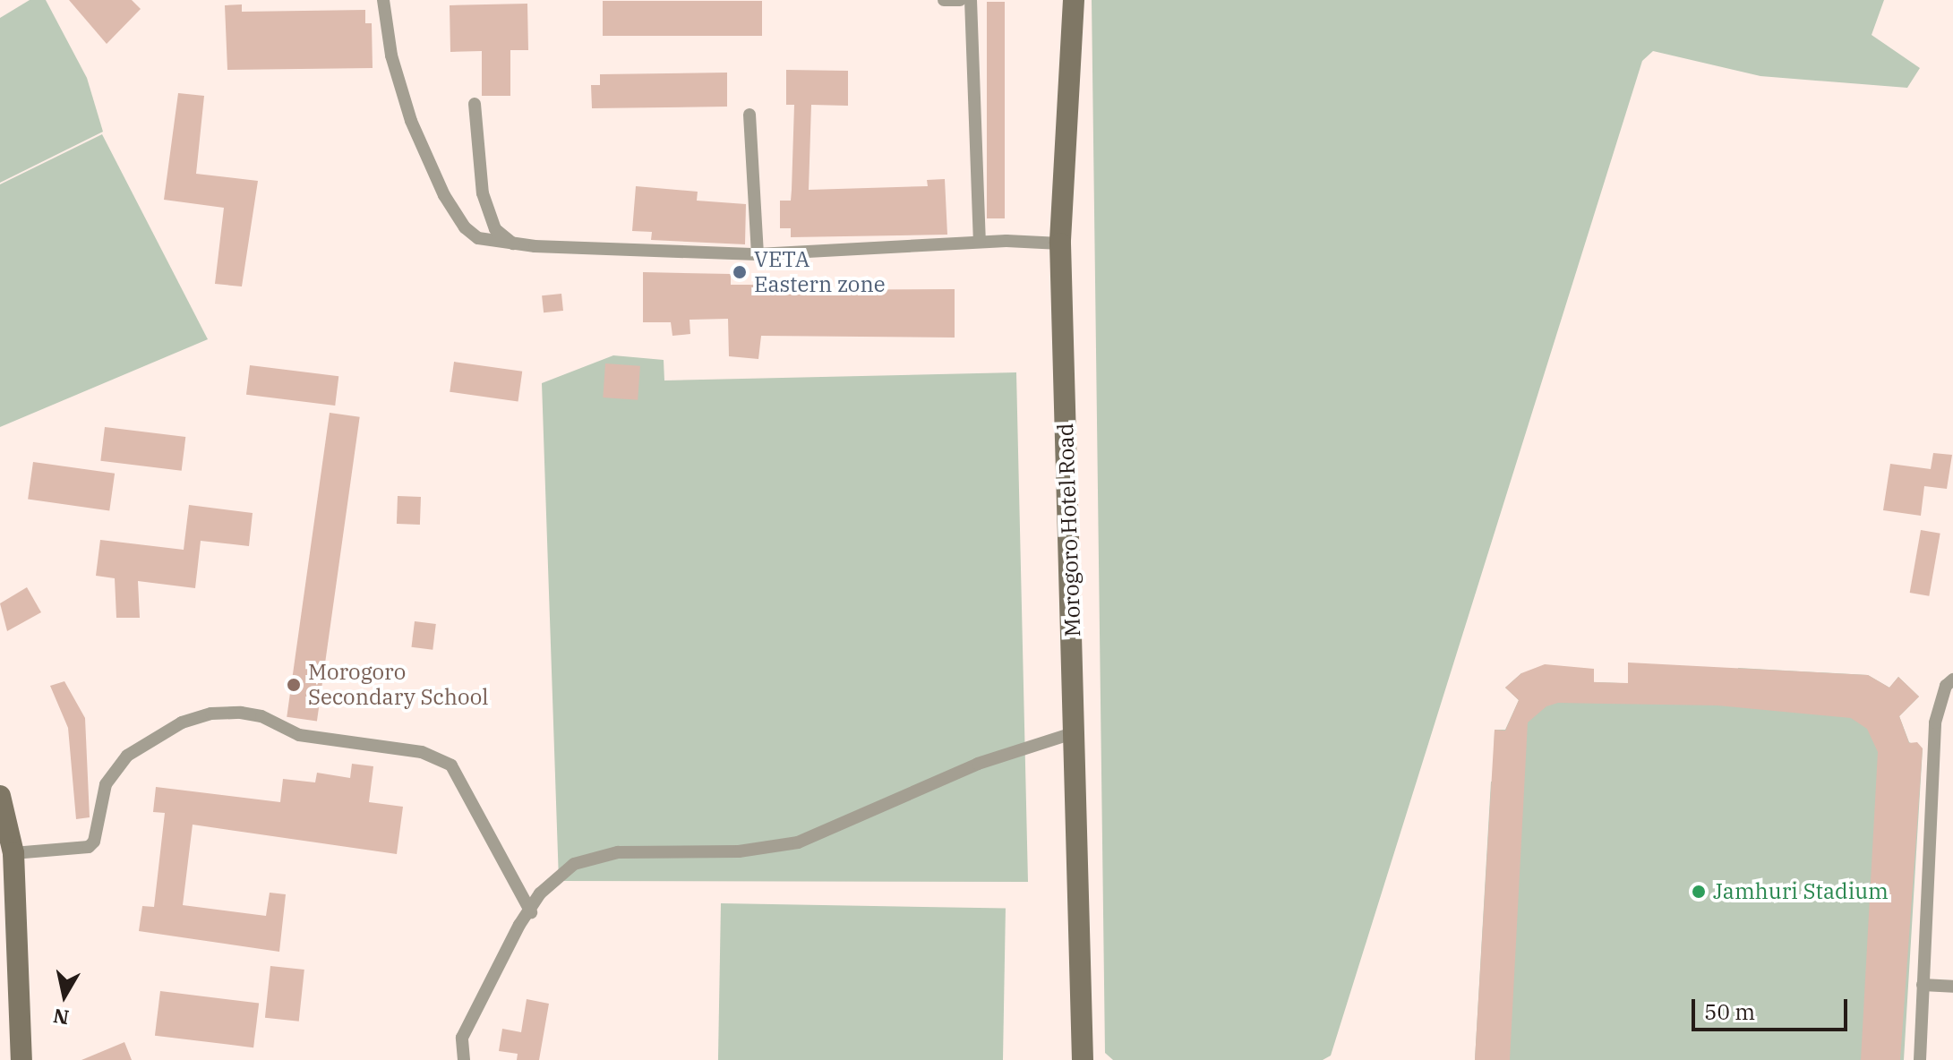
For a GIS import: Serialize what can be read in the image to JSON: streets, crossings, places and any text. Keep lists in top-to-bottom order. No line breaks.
{"streets":{"street":["Morogoro Hotel Road"]},"places":["VETA Eastern zone","Morogoro Secondary School","Jamhuri Stadium"],"scale_bar":"50 m","north":"bottom"}
